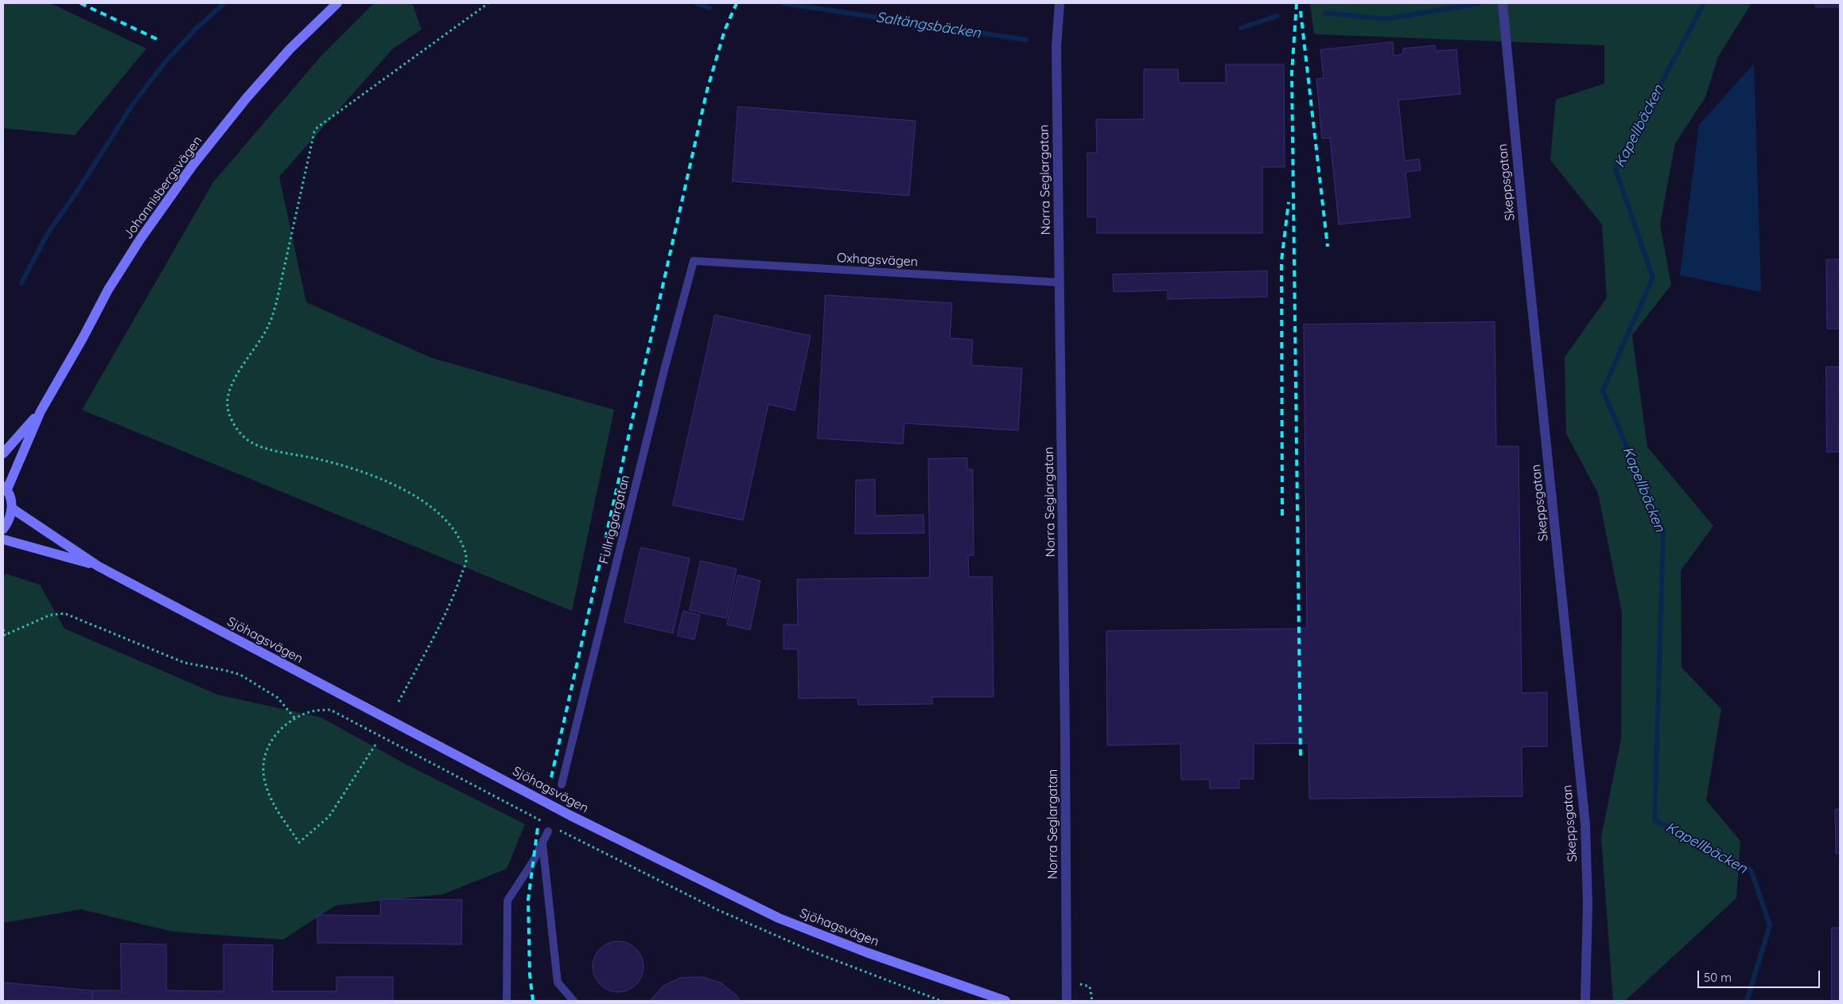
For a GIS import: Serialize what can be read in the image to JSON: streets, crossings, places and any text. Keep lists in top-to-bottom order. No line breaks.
{"streets":{"main road":["Johannisbergsvägen","Sjöhagsvägen"],"street":["Norra Seglargatan","Skeppsgatan"],"lane":["Oxhagsvägen","Fullriggargatan"]},"crossings":[["Norra Seglargatan","Oxhagsvägen"],["Oxhagsvägen","Fullriggargatan"]],"water":["Saltängsbäcken","Kapellbäcken"],"scale_bar":"50 m"}
